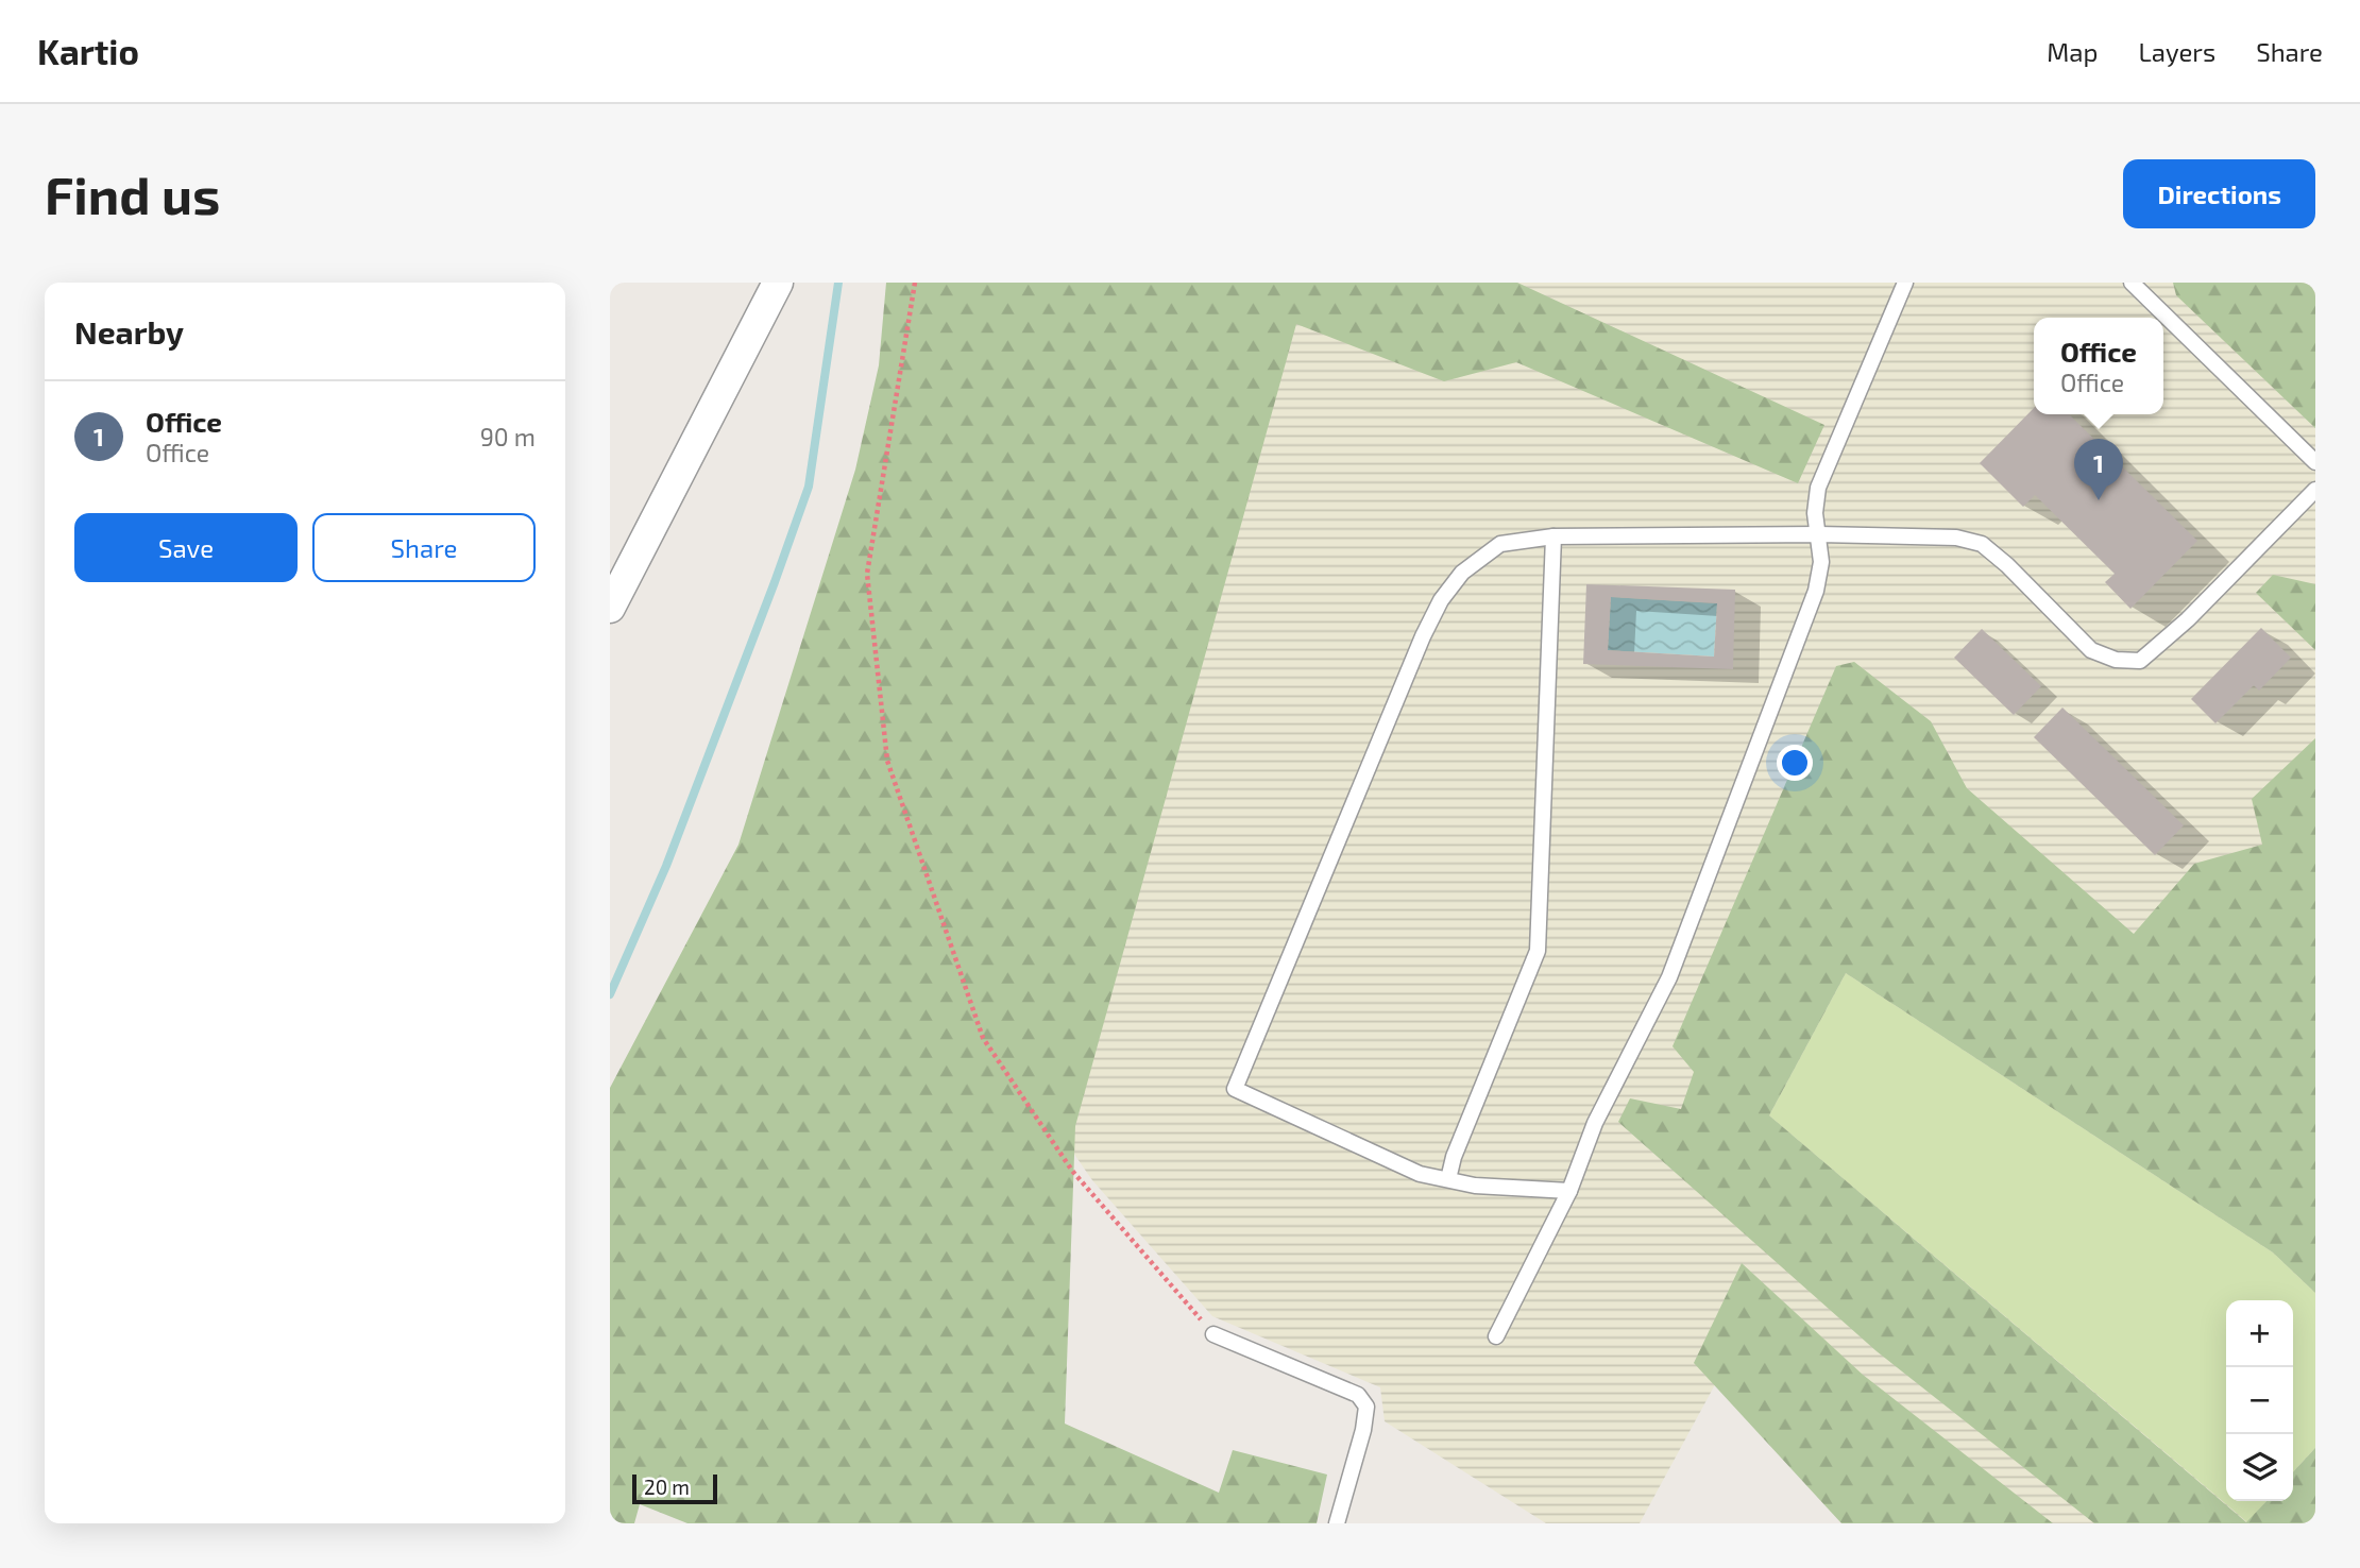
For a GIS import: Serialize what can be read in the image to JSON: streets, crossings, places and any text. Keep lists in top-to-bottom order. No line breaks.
{"scale_bar":"20 m","page":{"header":"Kartio","nav":["Map","Layers","Share"],"buttons":["Directions",["Save","Share"]],"title":"Find us","heading":"Nearby","popup":["Office","Office"],"list":[{"mark":"1","name":"Office","note":"Office","value":"90 m"}],"pins":"1","map_buttons":["+","−"],"scale":"20 m"}}
